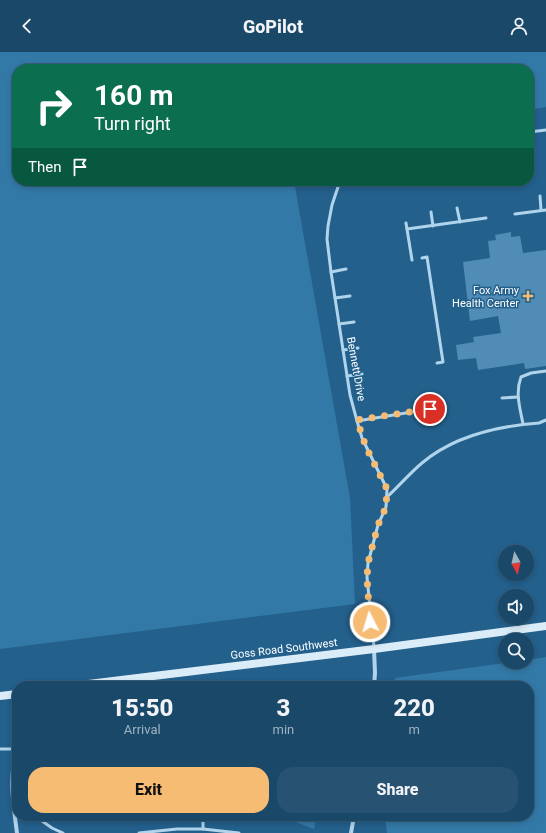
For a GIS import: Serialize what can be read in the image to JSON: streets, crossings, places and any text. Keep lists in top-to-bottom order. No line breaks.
{"streets":{"street":["Goss Road Southwest"],"lane":["Bennett Drive"]},"crossings":[["Bennett Drive","Goss Road Southwest"]],"places":{"health":["Fox Army Health Center"]},"north":"bottom","page":{"header":"GoPilot","turn":["160 m","Turn right"],"then":"Then","eta":["15:50","Arrival","3","min","220","m"],"buttons":["Exit","Share"]}}
